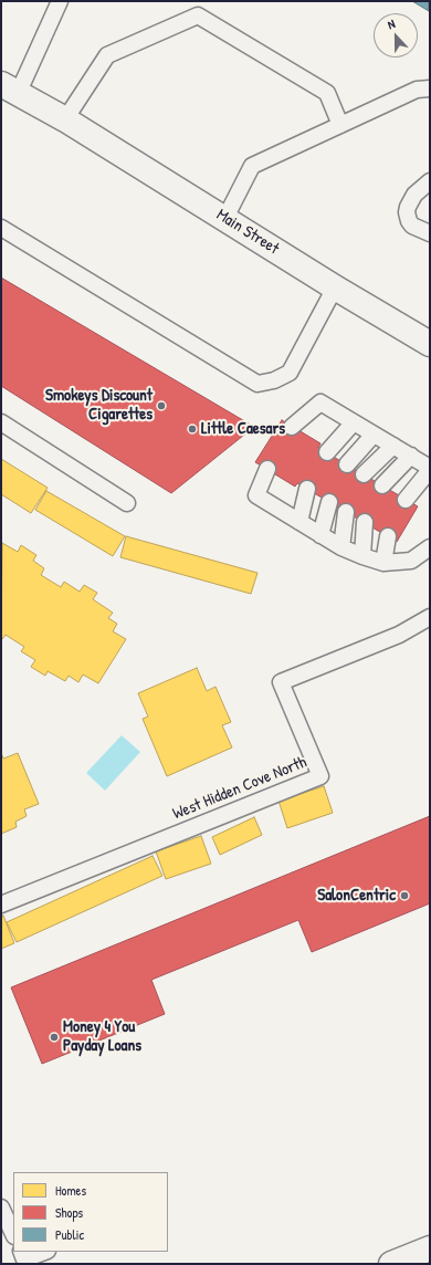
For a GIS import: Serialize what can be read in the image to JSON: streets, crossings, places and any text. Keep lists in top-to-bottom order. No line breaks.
{"streets":{"main road":["Main Street"],"lane":["West Hidden Cove North"]},"places":["Smokeys Discount Cigarettes","Little Caesars","SalonCentric","Money 4 You Payday Loans"],"legend":["Homes","Shops","Public"],"north":"top"}
